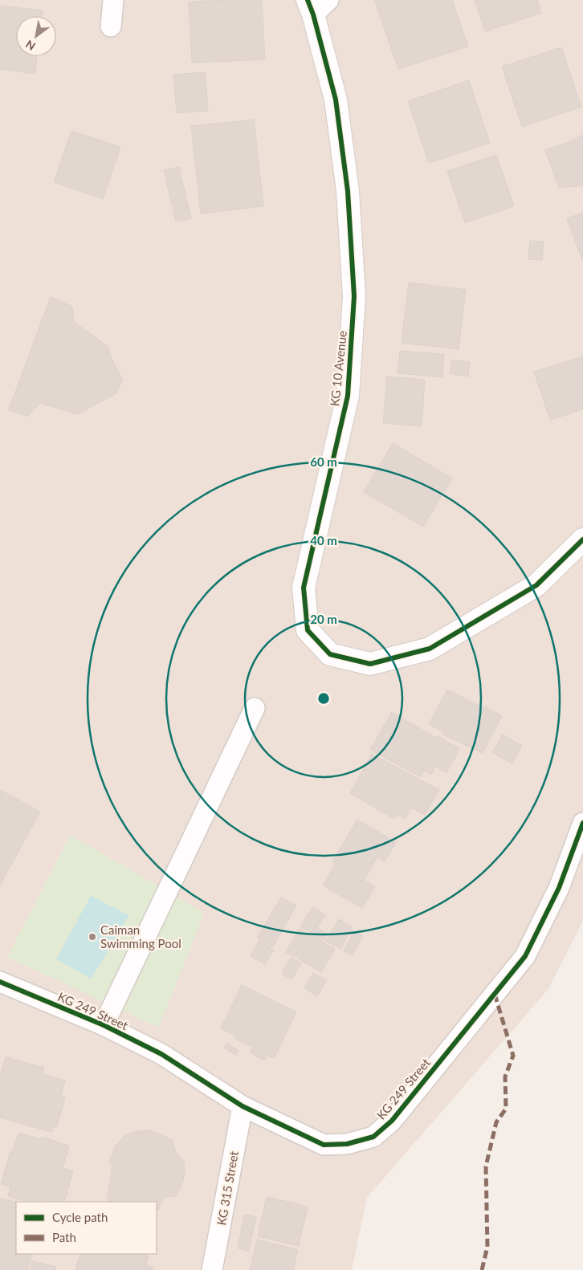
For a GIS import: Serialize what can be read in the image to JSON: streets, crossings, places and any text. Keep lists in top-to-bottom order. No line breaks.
{"streets":{"street":["KG 10 Avenue","KG 249 Street","KG 315 Street"]},"crossings":[["KG 249 Street","KG 315 Street"]],"places":["Caiman Swimming Pool"],"legend":["Cycle path","Path"],"north":"bottom left","rings":["60 m","40 m","20 m"]}
